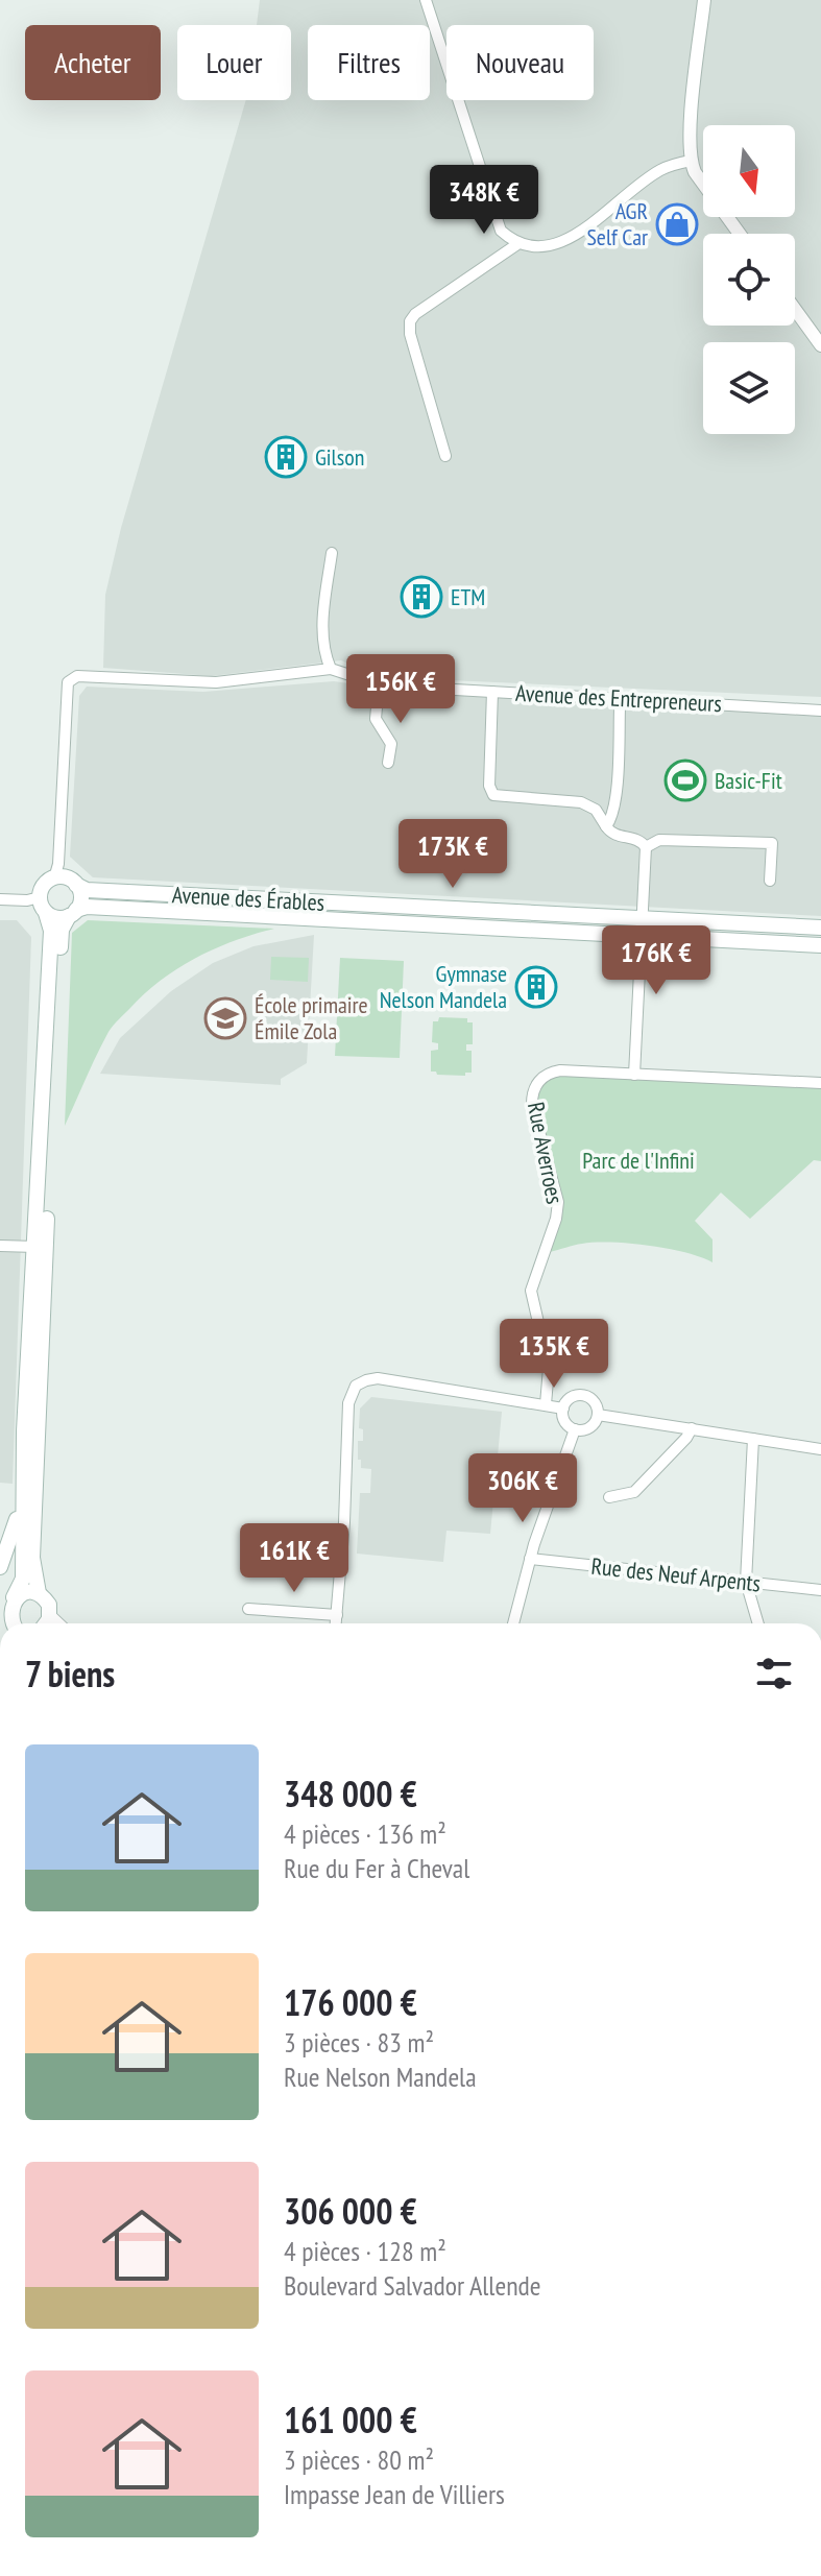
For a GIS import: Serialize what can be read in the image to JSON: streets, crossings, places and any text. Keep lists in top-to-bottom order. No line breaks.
{"streets":{"main road":["Avenue des Érables"],"street":["Avenue des Entrepreneurs","Rue Averroes","Rue des Neuf Arpents"]},"crossings":[["Avenue des Entrepreneurs","Avenue des Érables"]],"parks":["Parc de l'Infini"],"places":{"shop":["AGR Self Car"],"building":["Gilson","ETM","Gymnase Nelson Mandela"],"sports":["Basic-Fit"],"school or university":["École primaire Émile Zola"]},"north":"bottom","page":{"chip":["Acheter","Louer","Filtres","Nouveau"],"price":["348K €","156K €","173K €","176K €","135K €","306K €","161K €"],"heading":"7 biens","list":[{"name":"348 000 €","note":"4 pièces · 136 m² · Rue du Fer à Cheval"},{"name":"176 000 €","note":"3 pièces · 83 m² · Rue Nelson Mandela"},{"name":"306 000 €","note":"4 pièces · 128 m² · Boulevard Salvador Allende"},{"name":"161 000 €","note":"3 pièces · 80 m² · Impasse Jean de Villiers"}]}}
